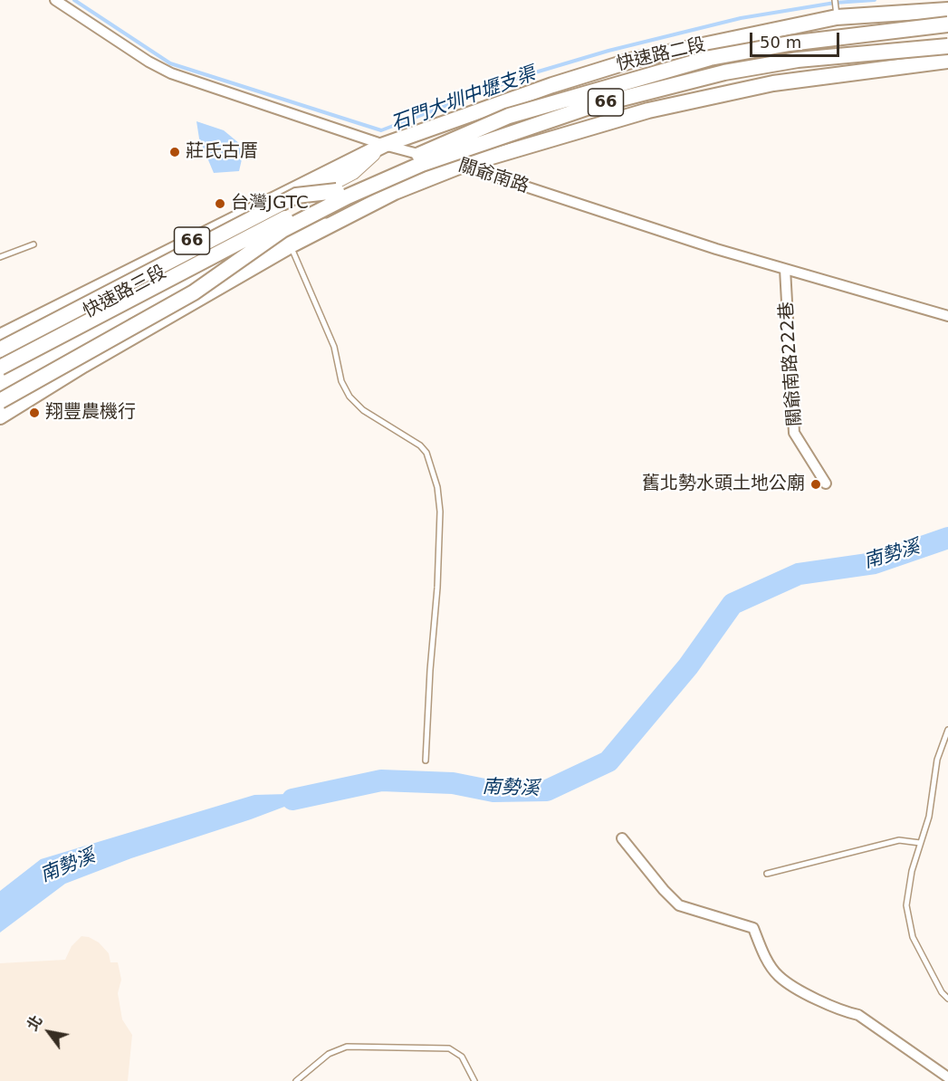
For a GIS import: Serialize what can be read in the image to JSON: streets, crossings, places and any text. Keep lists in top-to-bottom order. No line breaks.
{"streets":{"main road":["快速路二段","66","快速路三段"],"street":["關爺南路","關爺南路222巷"]},"crossings":[["快速路二段","關爺南路"],["快速路二段","快速路三段"],["66","關爺南路"],["66","快速路三段"],["關爺南路","快速路三段"],["關爺南路","關爺南路222巷"]],"water":["石門大圳中壢支渠","南勢溪"],"places":["莊氏古厝","台灣JGTC","翔豐農機行","舊北勢水頭土地公廟"],"scale_bar":"50 m","north":"top left"}
